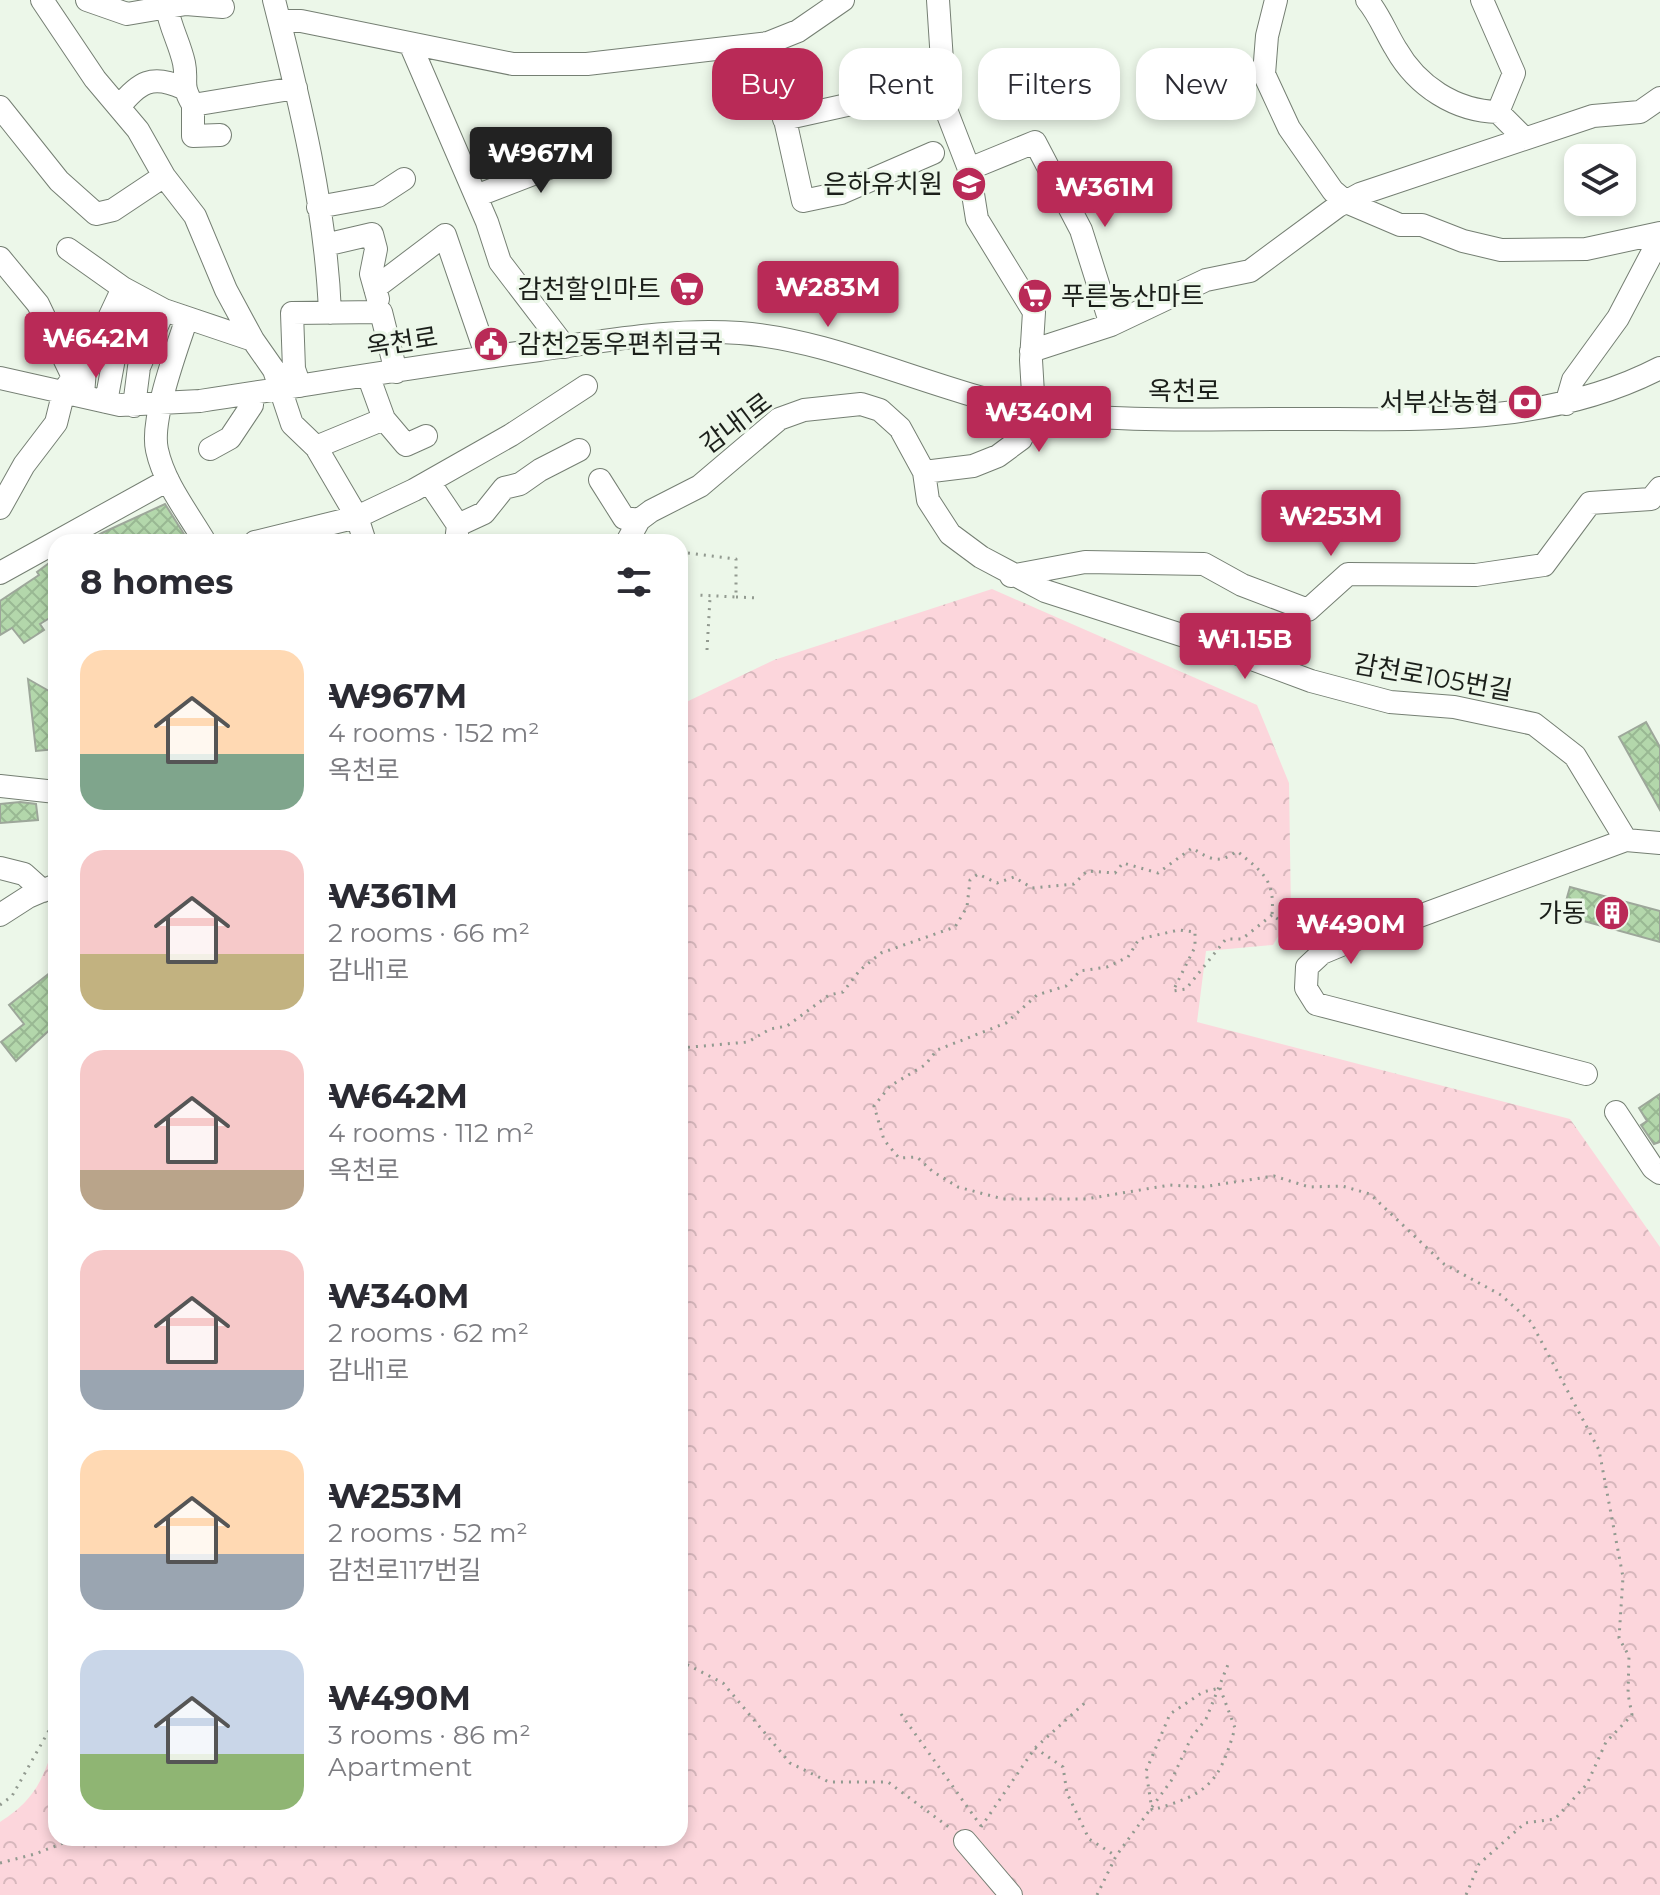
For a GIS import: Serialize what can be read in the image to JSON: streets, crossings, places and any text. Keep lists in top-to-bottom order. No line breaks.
{"streets":{"street":["옥천로","감내1로","감천로105번길"]},"crossings":[["감내1로","감천로105번길"]],"places":{"school or university":["은하유치원"],"supermarket":["감천할인마트","푸른농산마트"],"public building":["감천2동우편취급국"],"bank":["서부산농협"],"building":["가동"]},"page":{"chip":["Buy","Rent","Filters","New"],"price":["₩967M","₩361M","₩283M","₩642M","₩340M","₩253M","₩1.15B","₩490M"],"heading":"8 homes","list":[{"name":"₩967M","note":"4 rooms · 152 m² · 옥천로"},{"name":"₩361M","note":"2 rooms · 66 m² · 감내1로"},{"name":"₩642M","note":"4 rooms · 112 m² · 옥천로"},{"name":"₩340M","note":"2 rooms · 62 m² · 감내1로"},{"name":"₩253M","note":"2 rooms · 52 m² · 감천로117번길"},{"name":"₩490M","note":"3 rooms · 86 m² · Apartment"}]}}
